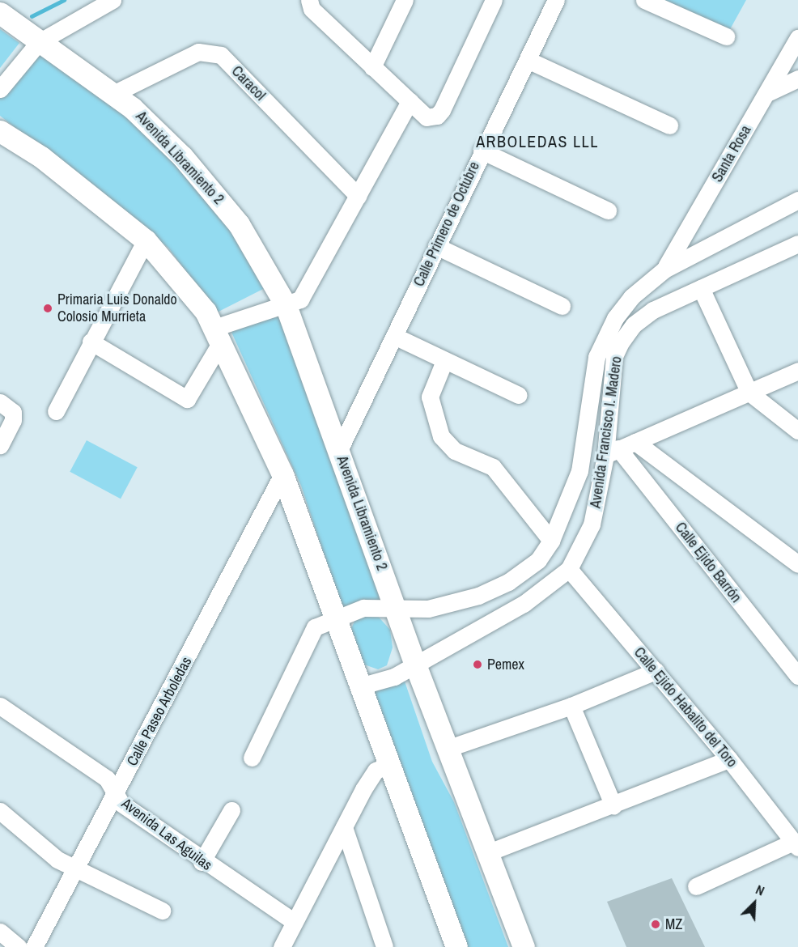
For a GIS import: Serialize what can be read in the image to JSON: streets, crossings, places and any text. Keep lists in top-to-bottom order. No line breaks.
{"streets":{"main road":["Avenida Libramiento 2"],"street":["Caracol","Santa Rosa","Calle Primero de Octubre","Avenida Francisco I. Madero","Calle Ejido Barrón","Calle Ejido Habalito del Toro","Calle Paseo Arboledas","Avenida Las Aguilas"]},"crossings":[["Caracol","Avenida Libramiento 2"],["Santa Rosa","Avenida Francisco I. Madero"],["Avenida Libramiento 2","Calle Primero de Octubre"],["Avenida Libramiento 2","Avenida Francisco I. Madero"],["Avenida Francisco I. Madero","Calle Ejido Barrón"],["Avenida Francisco I. Madero","Calle Ejido Habalito del Toro"],["Calle Paseo Arboledas","Avenida Las Aguilas"]],"districts":["ARBOLEDAS LLL"],"places":["Primaria Luis Donaldo Colosio Murrieta","Pemex","MZ"],"north":"top right"}
